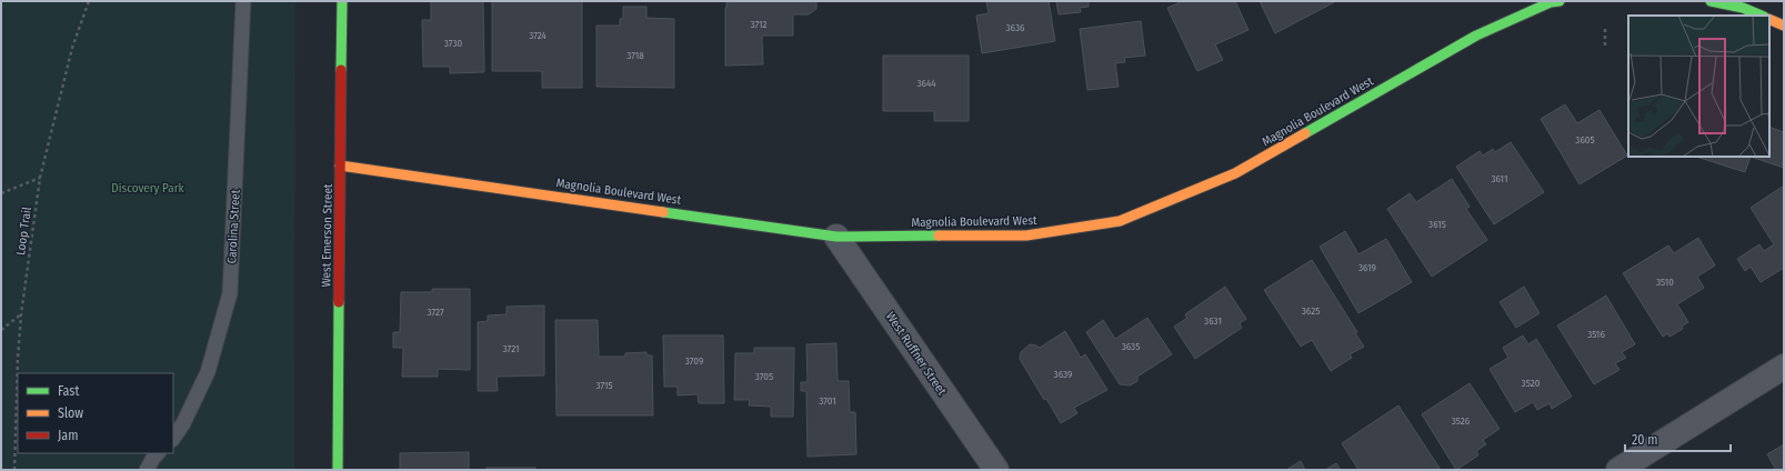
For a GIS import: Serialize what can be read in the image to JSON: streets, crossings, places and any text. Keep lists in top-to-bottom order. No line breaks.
{"streets":{"street":["Magnolia Boulevard West","West Emerson Street","West Ruffner Street"],"lane":["Carolina Street"],"path":["Loop Trail"]},"crossings":[["Magnolia Boulevard West","West Emerson Street"],["Magnolia Boulevard West","West Ruffner Street"]],"parks":["Discovery Park"],"house_numbers":["3712","3636","3724","3730","3718","3644","3605","3611","3615","3619","3510","3625","3727","3631","3516","3635","3721","3709","3639","3705","3520","3715","3701","3526"],"legend":["Fast","Slow","Jam"],"scale_bar":"20 m"}
